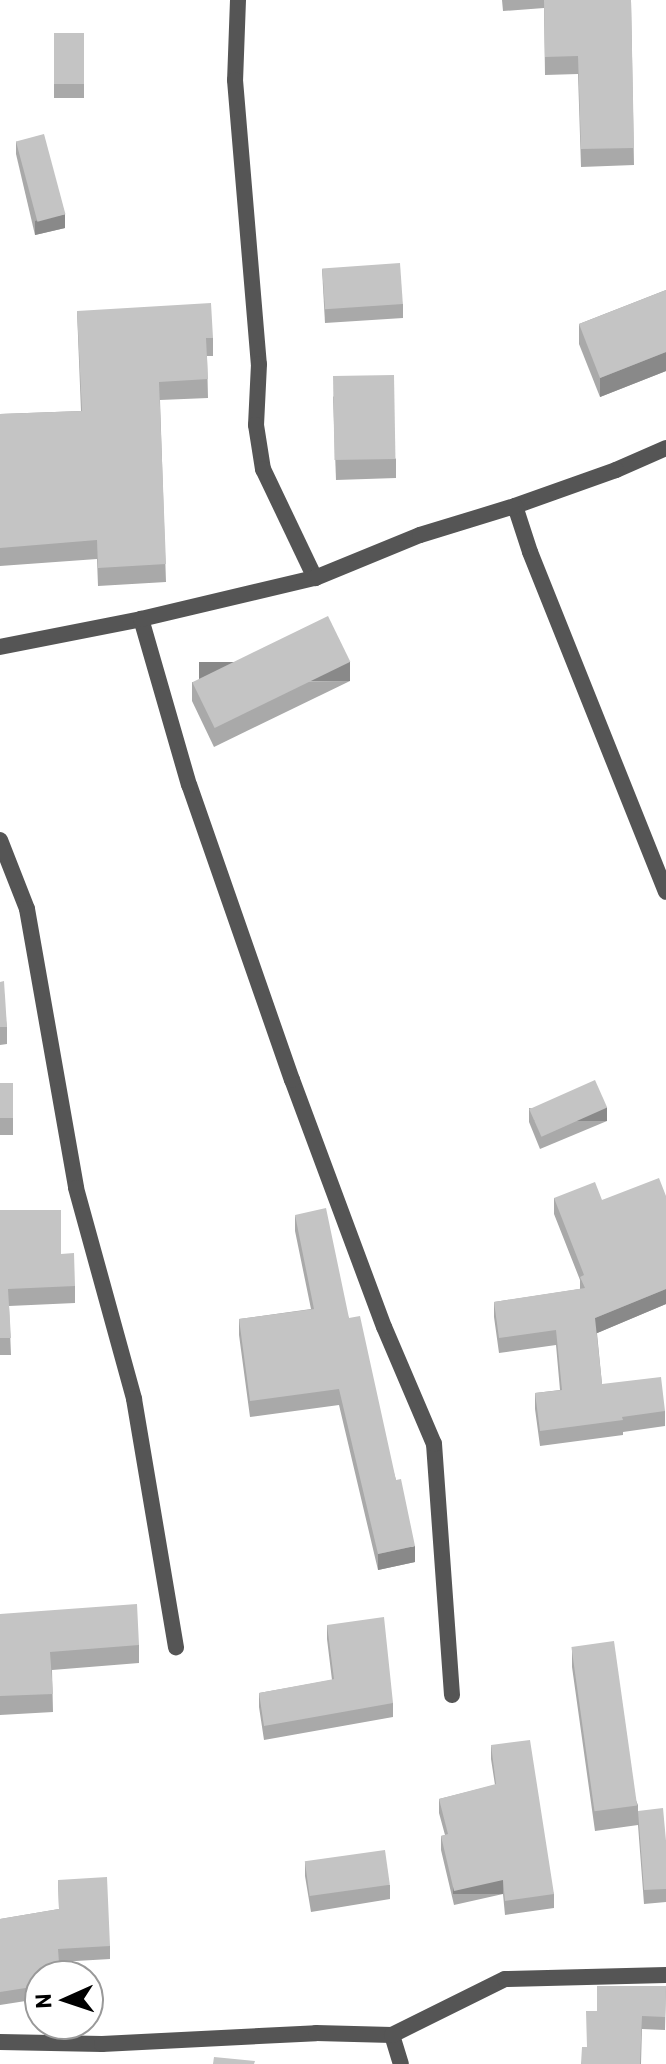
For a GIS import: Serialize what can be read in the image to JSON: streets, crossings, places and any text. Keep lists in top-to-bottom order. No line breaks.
{"north":"left"}
